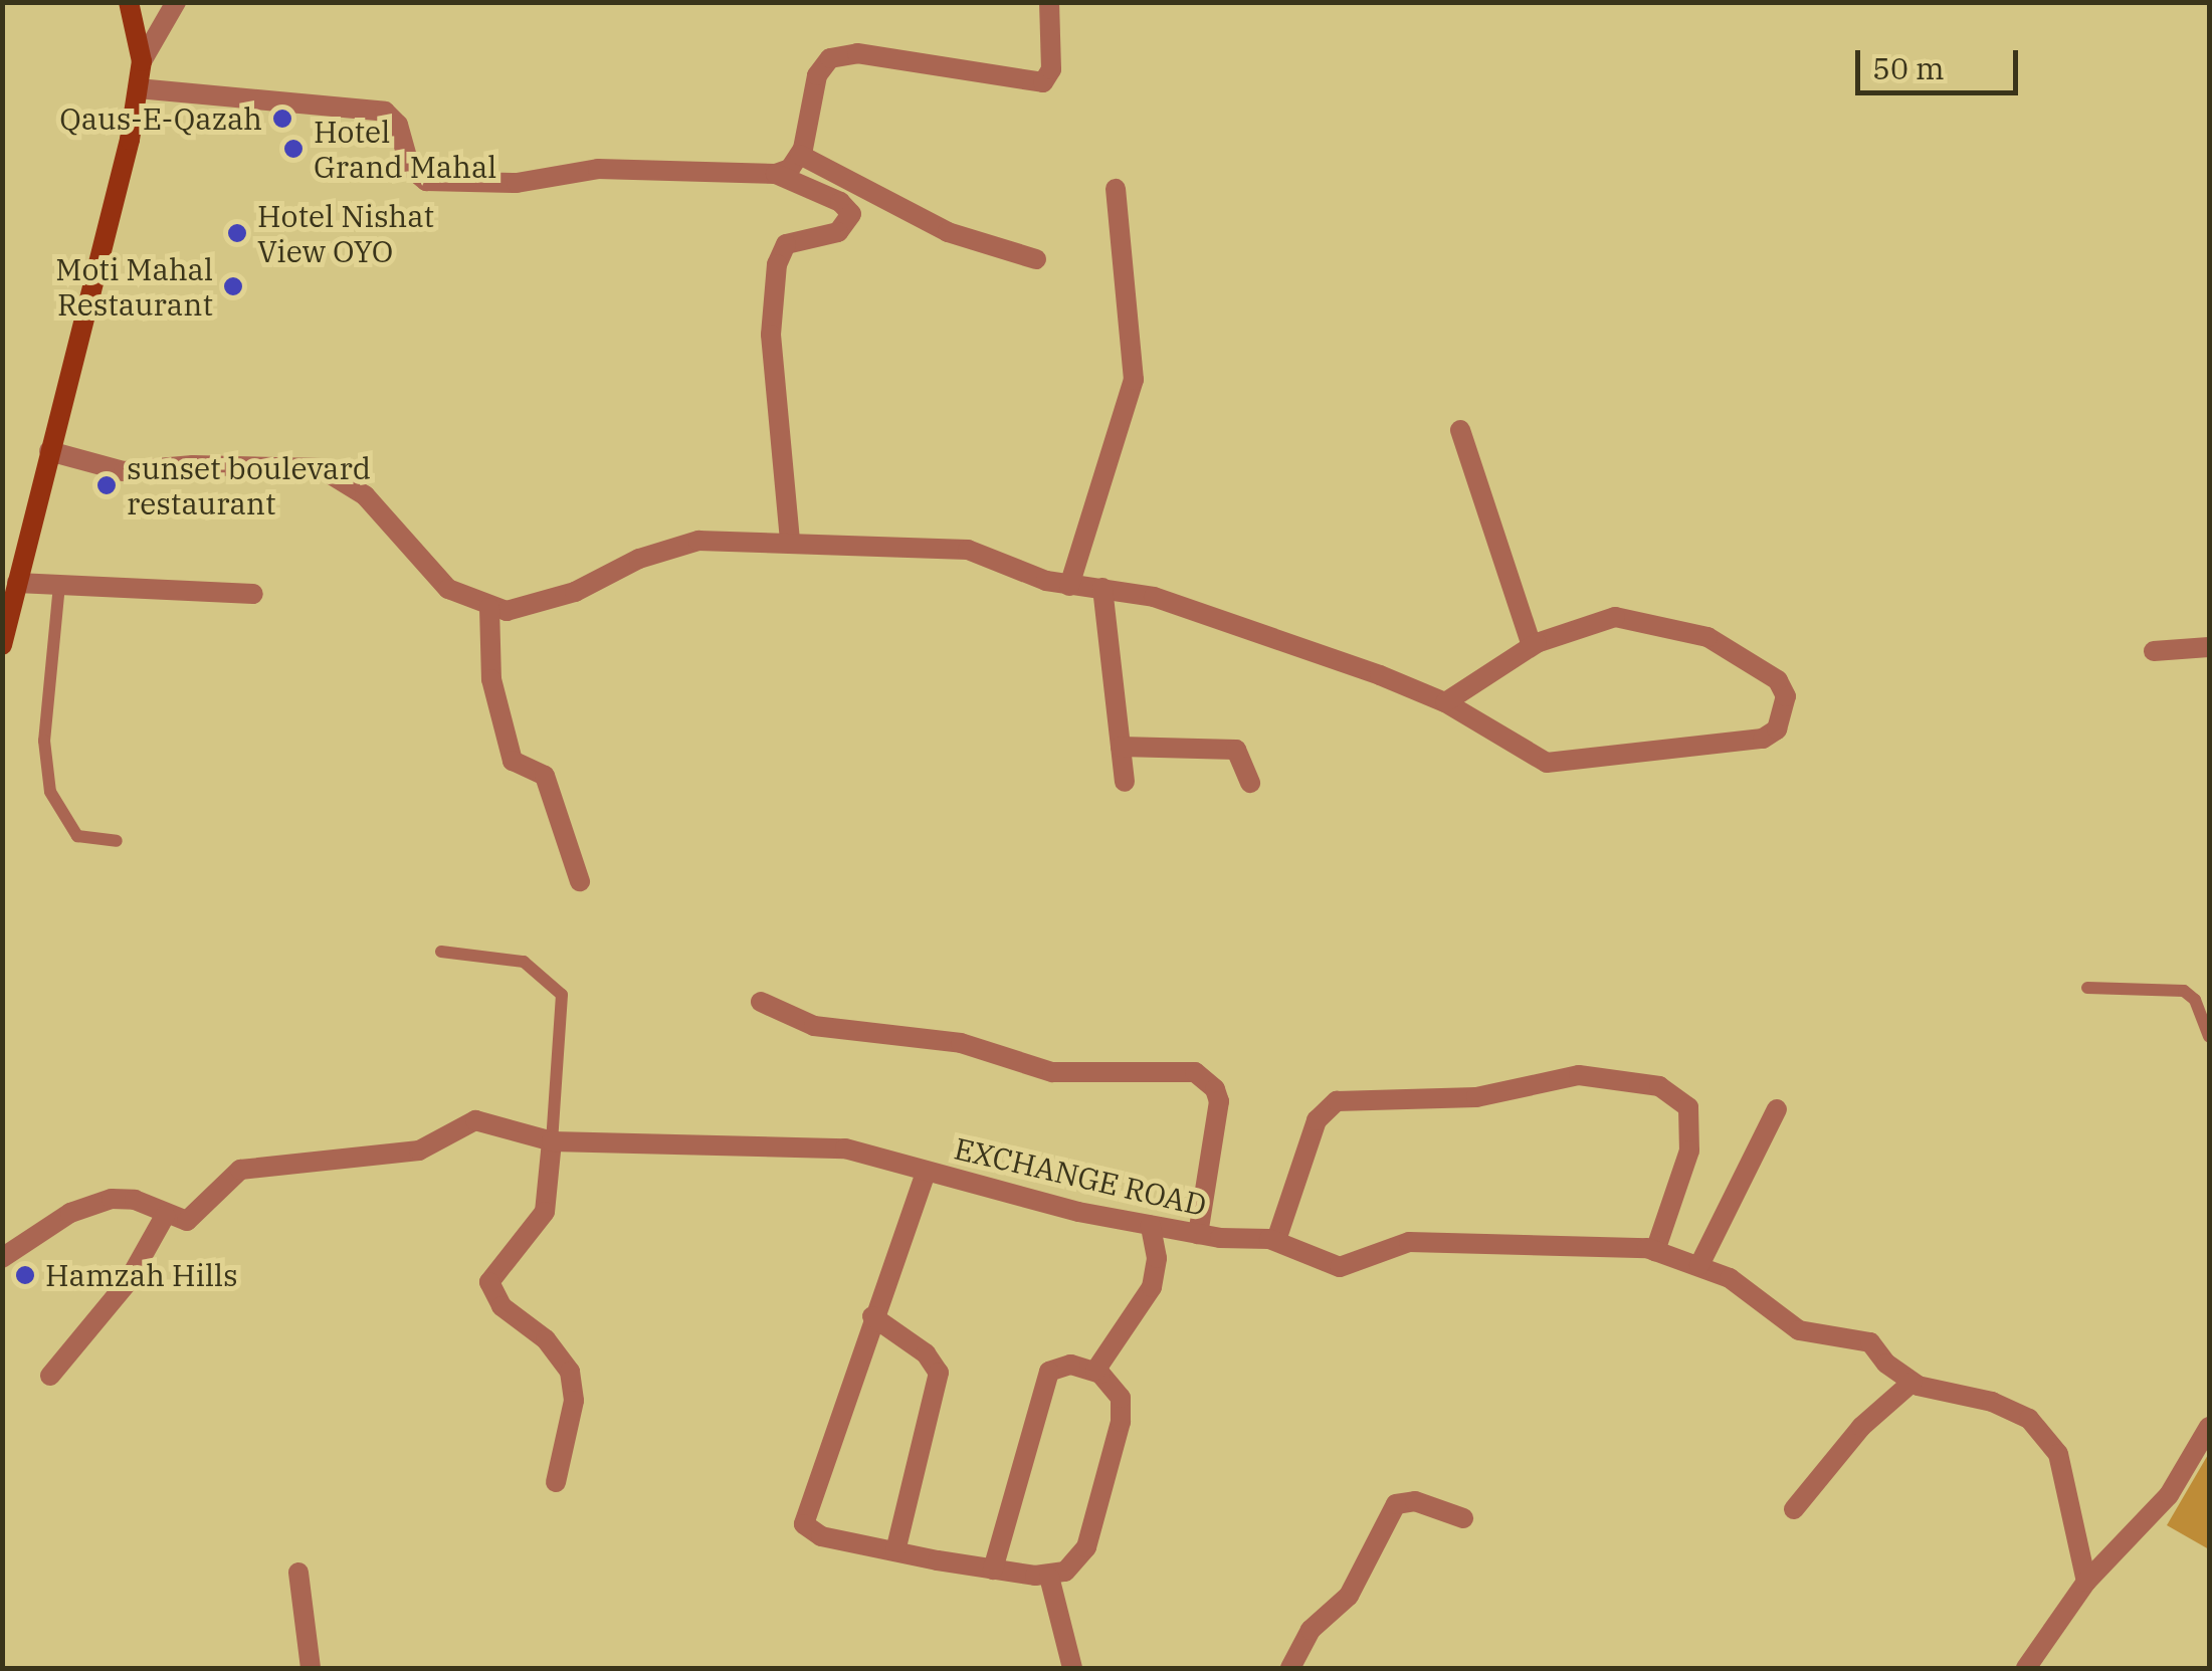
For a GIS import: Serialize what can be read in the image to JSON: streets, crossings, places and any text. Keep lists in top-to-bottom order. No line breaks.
{"streets":{"street":["EXCHANGE ROAD"]},"places":["Qaus-E-Qazah","Hotel Grand Mahal","Hotel Nishat View OYO","Moti Mahal Restaurant","sunset boulevard restaurant","Hamzah Hills"],"scale_bar":"50 m"}
